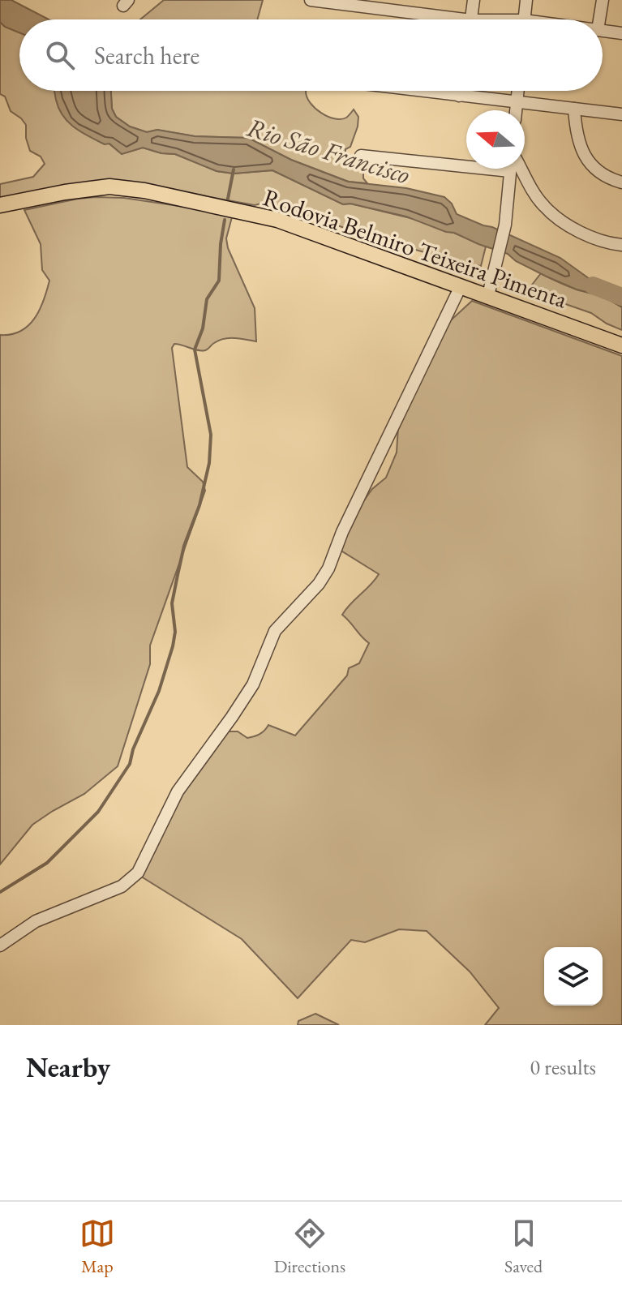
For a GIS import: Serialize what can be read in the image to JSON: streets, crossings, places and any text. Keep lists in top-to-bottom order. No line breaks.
{"streets":{"main road":["Rodovia Belmiro Teixeira Pimenta"]},"water":["Rio São Francisco"],"north":"left","page":{"search":"Search here","heading":["Nearby","0 results"],"nav":["Map","Directions","Saved"]}}
